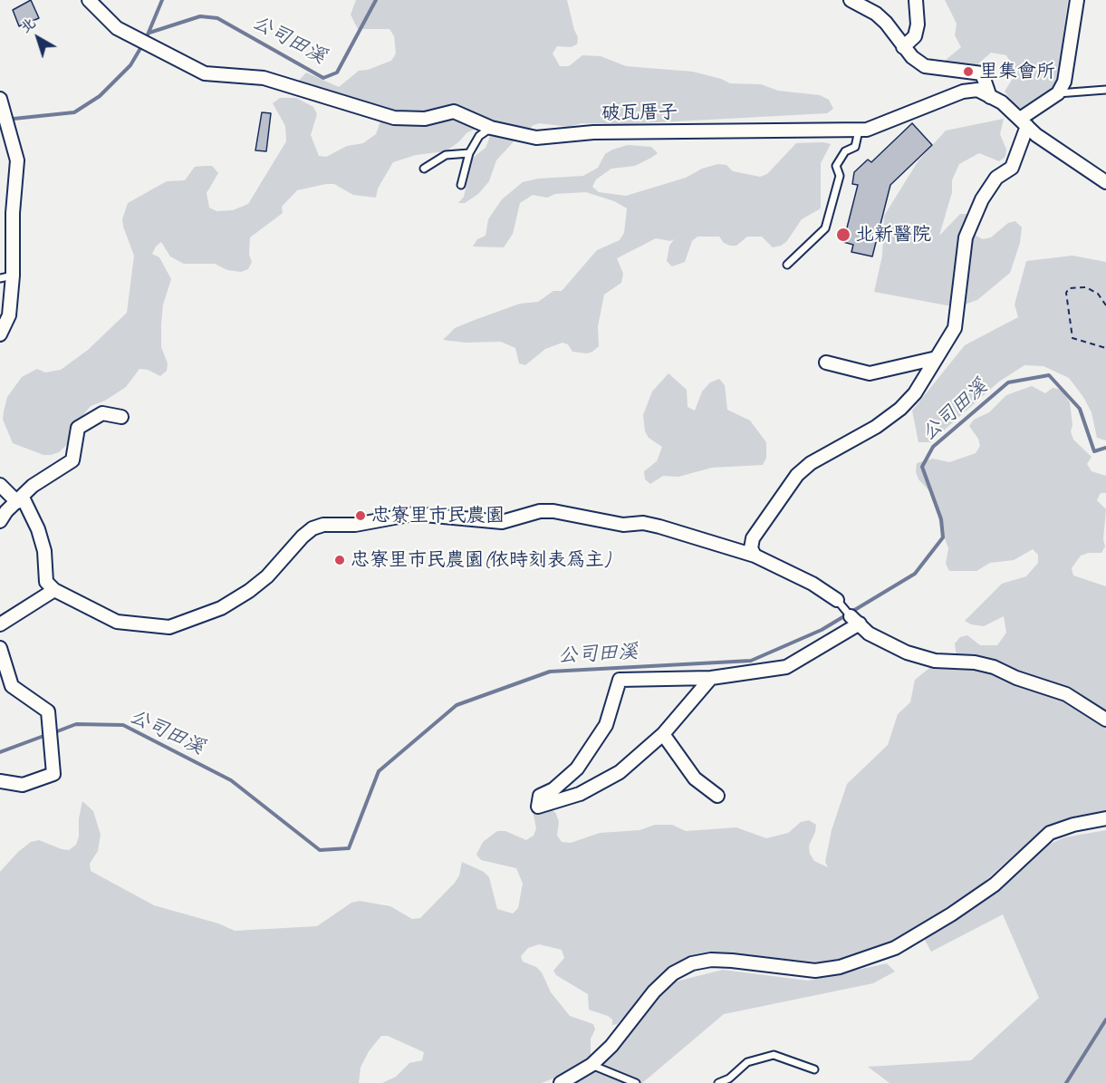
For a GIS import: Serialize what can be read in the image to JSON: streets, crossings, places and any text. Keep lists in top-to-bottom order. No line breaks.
{"streets":{"street":["破瓦厝子"]},"water":["公司田溪"],"places":["里集會所","北新醫院","忠寮里市民農園","忠寮里市民農園(依時刻表為主)"],"north":"top left"}
